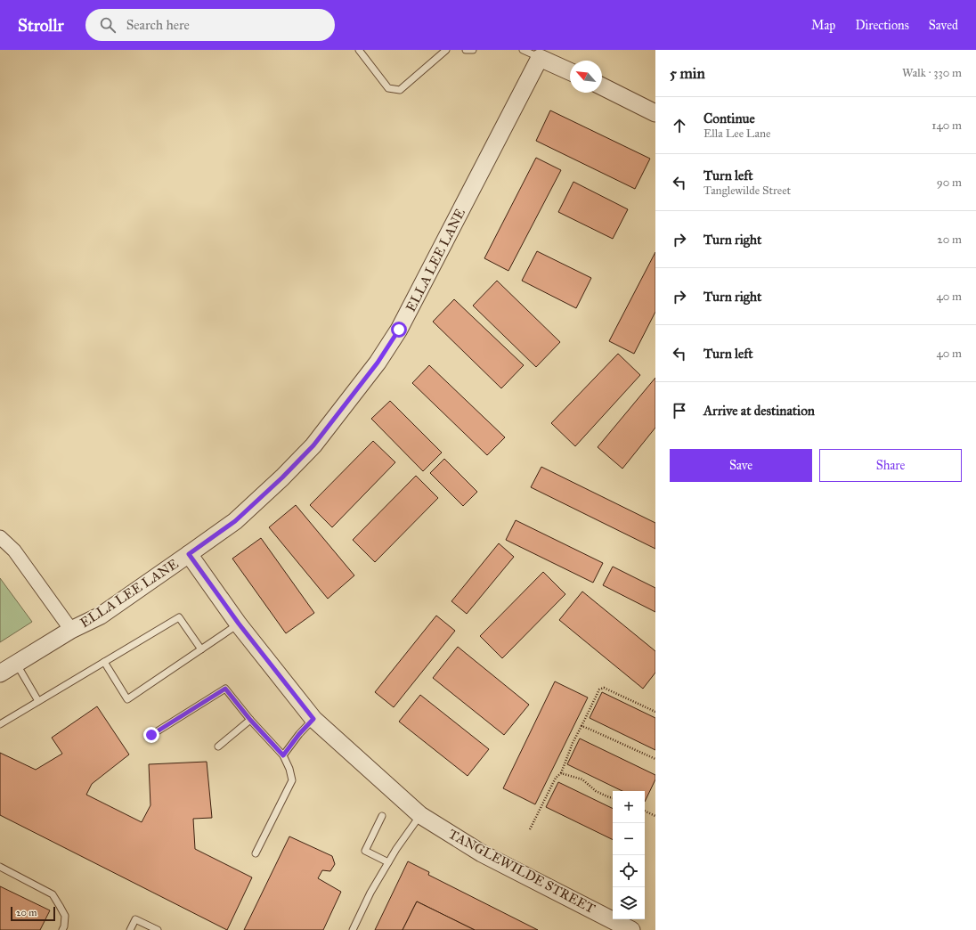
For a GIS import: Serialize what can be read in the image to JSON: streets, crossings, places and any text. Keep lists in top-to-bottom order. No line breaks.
{"streets":{"street":["ELLA LEE LANE","TANGLEWILDE STREET"]},"crossings":[["ELLA LEE LANE","TANGLEWILDE STREET"]],"scale_bar":"20 m","north":"top left","page":{"header":"Strollr","search":"Search here","nav":["Map","Directions","Saved"],"heading":["5 min","Walk · 330 m"],"list":[["Continue","Ella Lee Lane","140 m"],["Turn left","Tanglewilde Street","90 m"],["Turn right","20 m"],["Turn right","40 m"],["Turn left","40 m"],"Arrive at destination"],"buttons":["Save","Share"],"map_buttons":["+","−"],"scale":"20 m"}}
